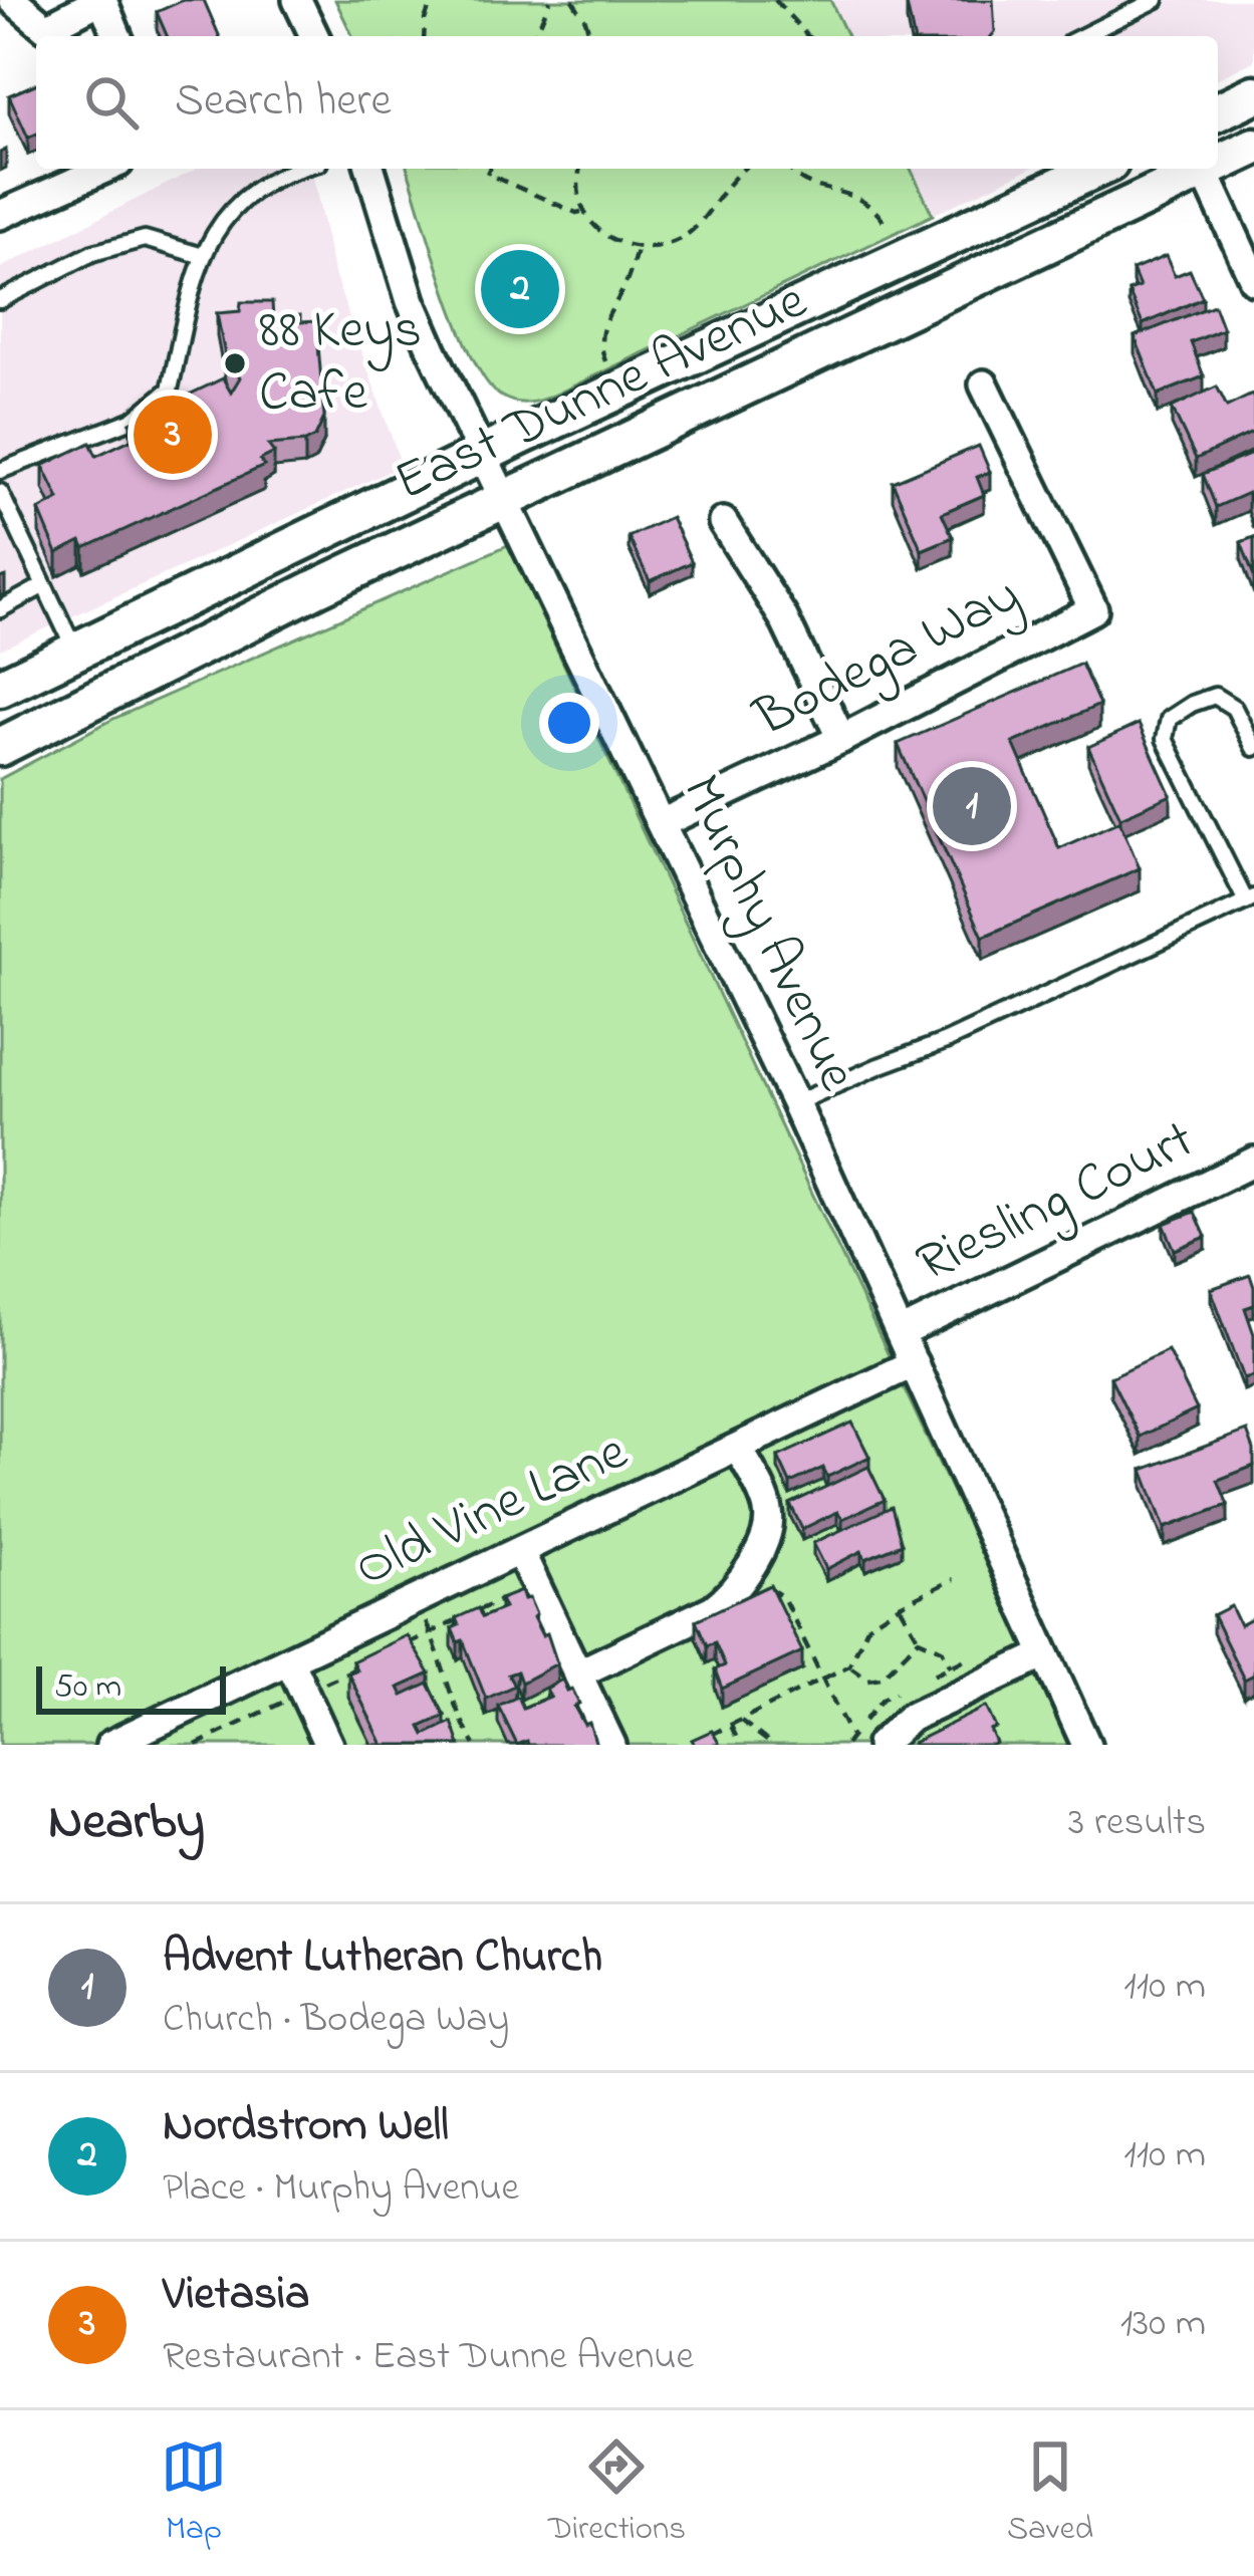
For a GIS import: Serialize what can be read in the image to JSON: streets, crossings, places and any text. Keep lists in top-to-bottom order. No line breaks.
{"streets":{"main road":["East Dunne Avenue"],"street":["Bodega Way","Murphy Avenue","Riesling Court","Old Vine Lane"]},"crossings":[["East Dunne Avenue","Murphy Avenue"],["Bodega Way","Murphy Avenue"],["Murphy Avenue","Riesling Court"],["Murphy Avenue","Old Vine Lane"]],"places":["88 Keys Cafe"],"scale_bar":"50 m","page":{"search":"Search here","pins":["2","3","1"],"scale":"50 m","heading":["Nearby","3 results"],"list":[{"mark":"1","name":"Advent Lutheran Church","note":"Church · Bodega Way","value":"110 m"},{"mark":"2","name":"Nordstrom Well","note":"Place · Murphy Avenue","value":"110 m"},{"mark":"3","name":"Vietasia","note":"Restaurant · East Dunne Avenue","value":"130 m"}],"nav":["Map","Directions","Saved"]}}
